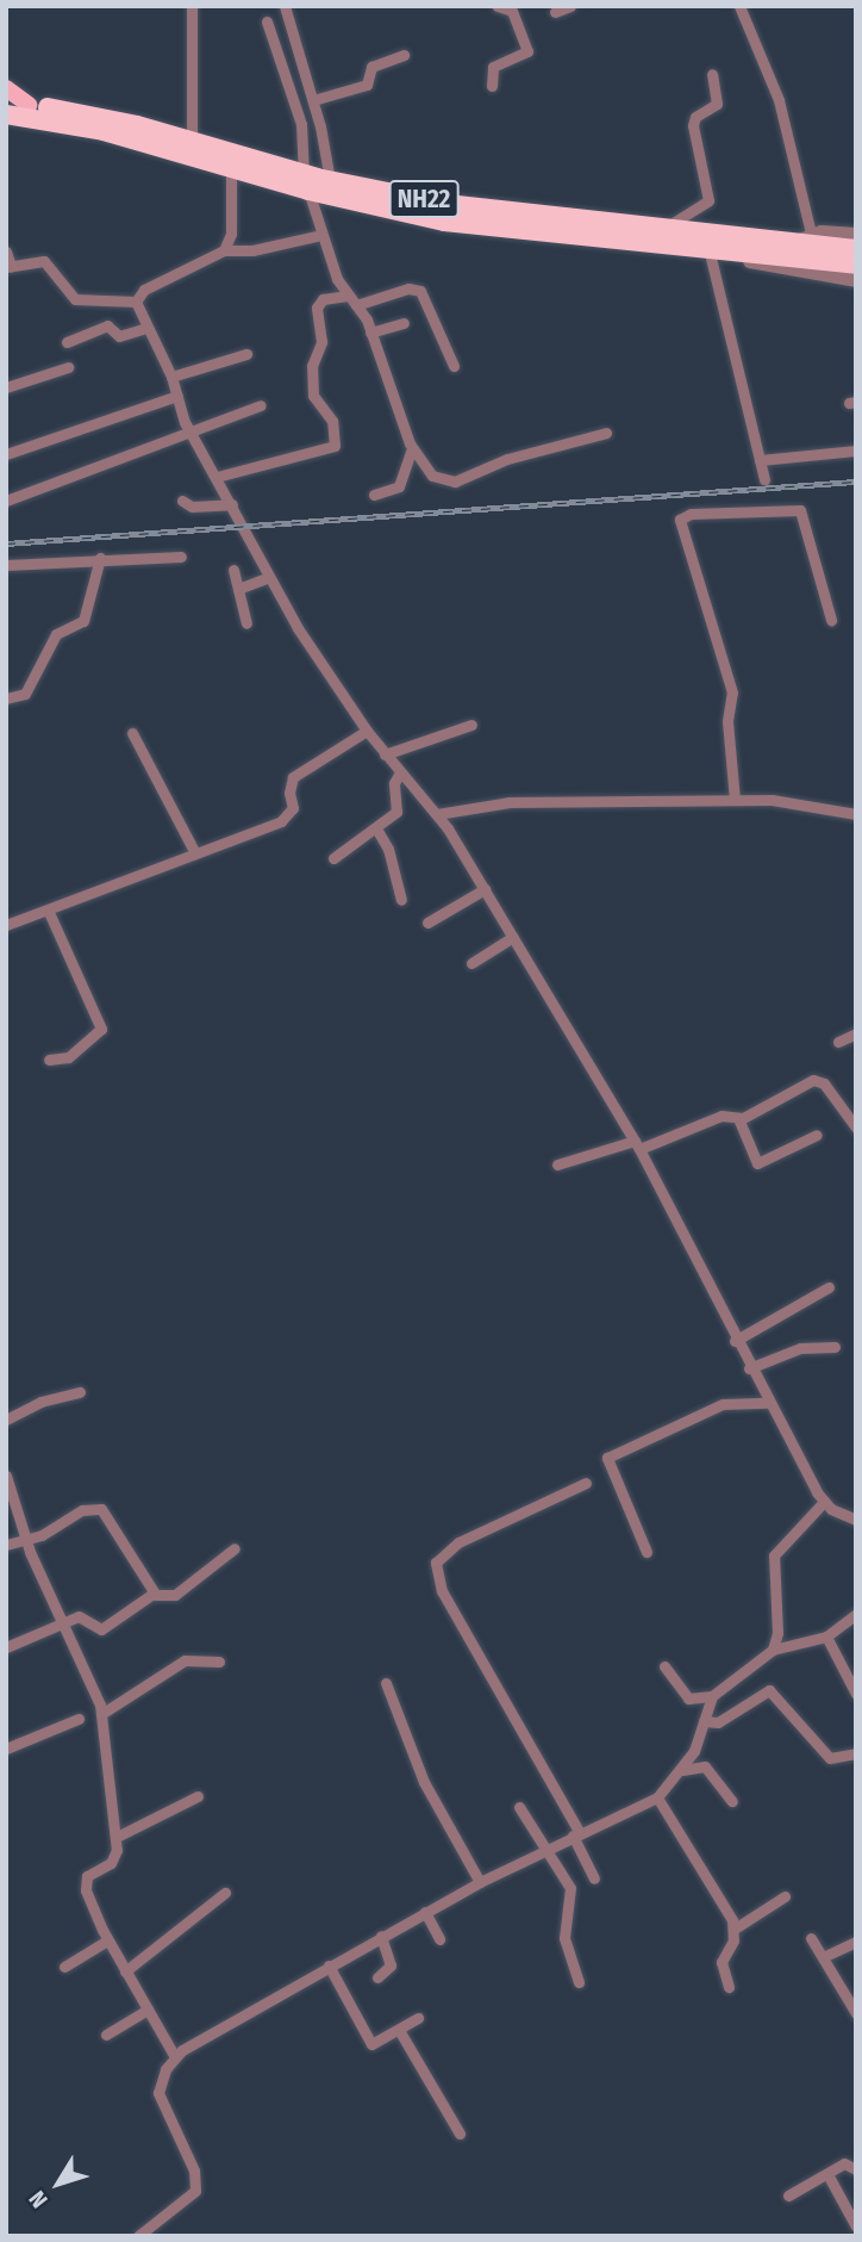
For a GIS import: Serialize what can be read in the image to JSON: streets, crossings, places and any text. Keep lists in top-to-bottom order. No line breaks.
{"streets":{"highway":["NH22"]},"north":"bottom left"}
